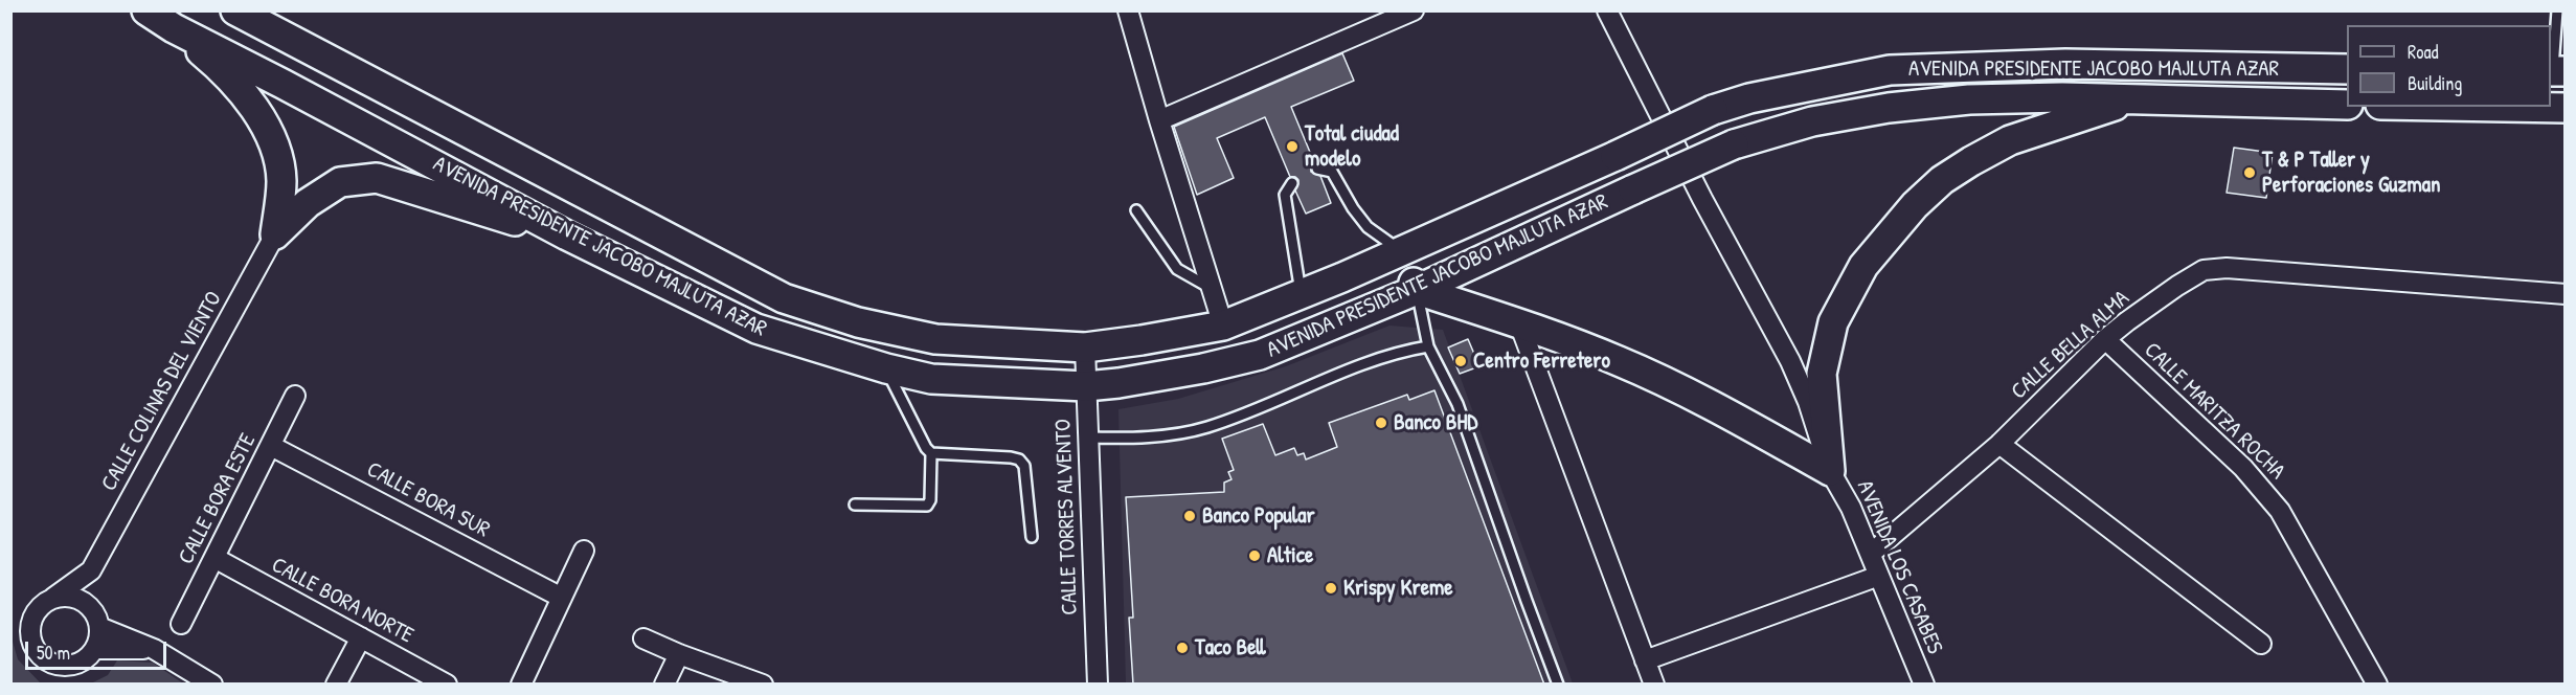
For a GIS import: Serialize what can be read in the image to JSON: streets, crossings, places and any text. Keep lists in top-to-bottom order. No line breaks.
{"streets":{"main road":["AVENIDA PRESIDENTE JACOBO MAJLUTA AZAR"],"street":["CALLE BELLA ALMA","CALLE COLINAS DEL VIENTO","CALLE MARITZA ROCHA","CALLE BORA ESTE","CALLE BORA SUR","CALLE TORRES ALVENTO","AVENIDA LOS CASABES","CALLE BORA NORTE"]},"crossings":[["AVENIDA PRESIDENTE JACOBO MAJLUTA AZAR","CALLE TORRES ALVENTO"],["CALLE BELLA ALMA","CALLE MARITZA ROCHA"],["CALLE BELLA ALMA","AVENIDA LOS CASABES"],["CALLE BORA ESTE","CALLE BORA SUR"],["CALLE BORA ESTE","CALLE BORA NORTE"]],"places":["Total ciudad modelo","T & P Taller y Perforaciones Guzman","Centro Ferretero","Banco BHD","Banco Popular","Altice","Krispy Kreme","Taco Bell"],"legend":["Road","Building"],"scale_bar":"50 m"}
